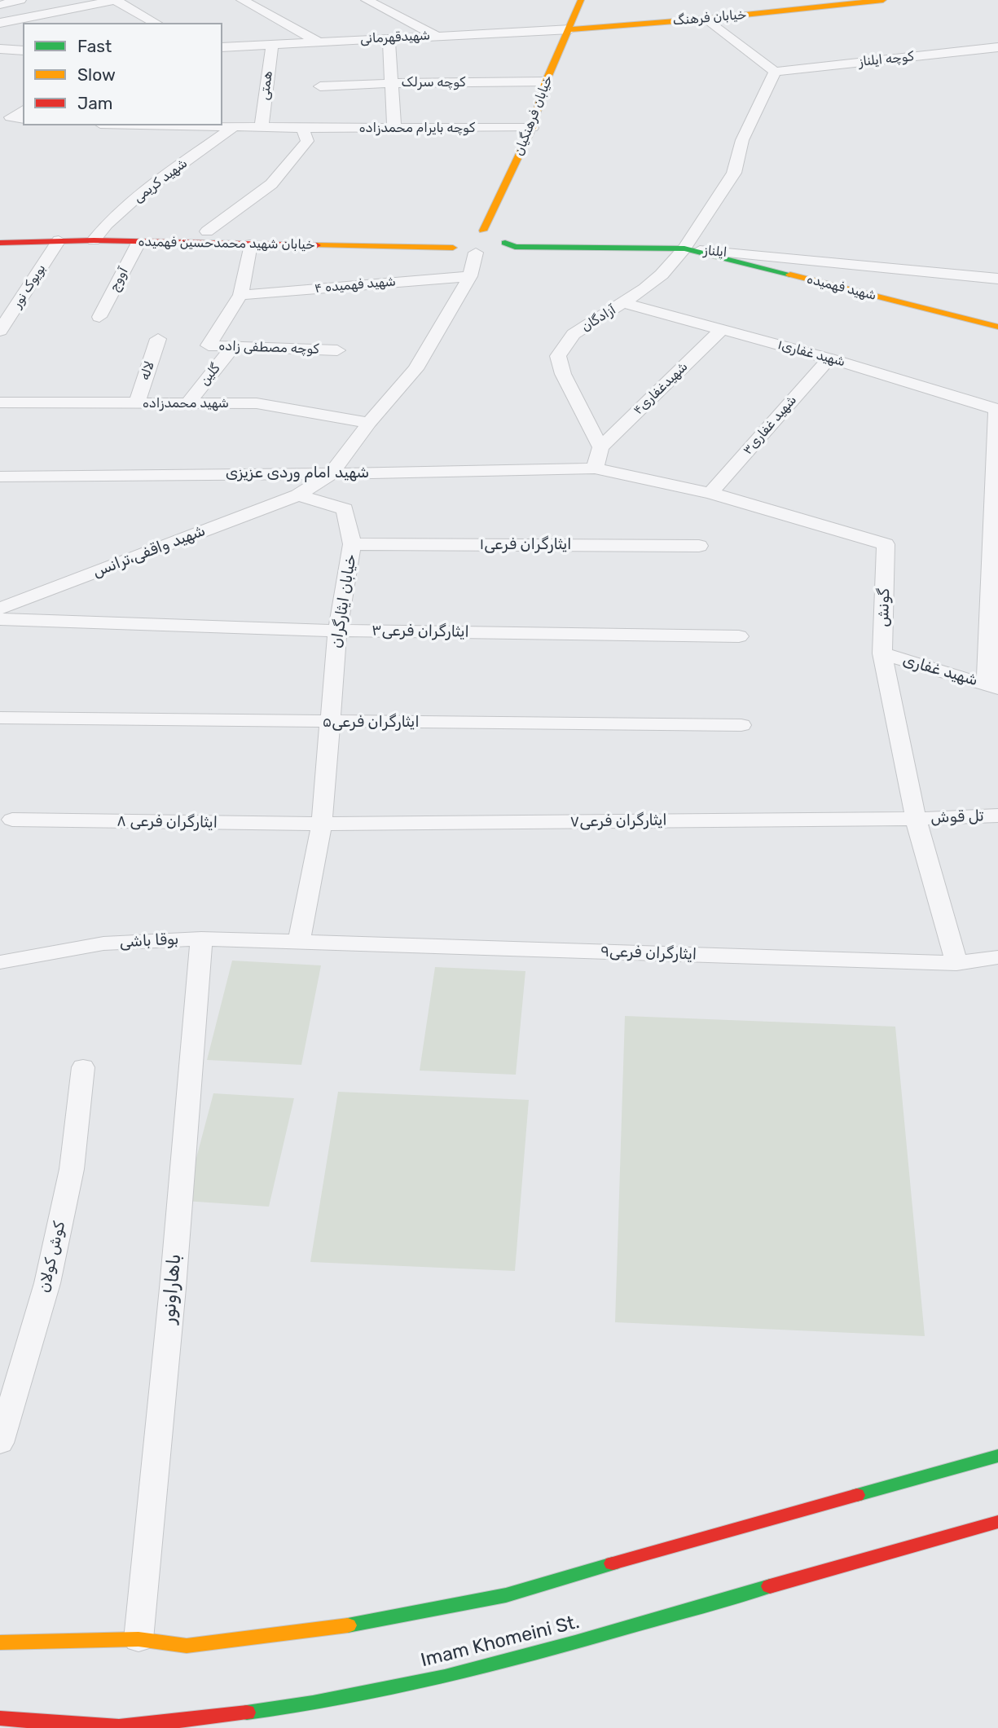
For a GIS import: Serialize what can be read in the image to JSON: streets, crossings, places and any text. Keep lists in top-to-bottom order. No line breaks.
{"streets":{"main road":["خیابان فرهنگ","خیابان فرهنگیان","خیابان شهید محمدحسین فهمیده","شهید فهمیده","Imam Khomeini St."],"street":["شهیدقهرمانی","کوچه ایلناز","کوچه سرلک","همتی","کوچه بایرام محمدزاده","شهید کریمی","ایلناز","آووج","شهید فهمیده ۴","بویوک نور","آزادگان","کوچه مصطفی زاده","شهید غفاری۱","لاله","گلین","شهیدغفاری۴","شهید محمدزاده","شهید غفاری۳","شهید امام وردی عزیزی","ایثارگران فرعی۱","شهید واقفی،ترانس","خیابان ایثارگران","گونش","ایثارگران فرعی۳","شهید غفاری","ایثارگران فرعی۵","تل قوش","ایثارگران فرعی۷","ایثارگران فرعی ۸","بوقا باشی","ایثارگران فرعی۹","کوش کولان","باهاراونور"]},"crossings":[["خیابان فرهنگ","شهیدقهرمانی"],["خیابان فرهنگ","خیابان فرهنگیان"],["شهیدقهرمانی","همتی"],["شهیدقهرمانی","خیابان فرهنگیان"],["کوچه ایلناز","ایلناز"],["کوچه سرلک","خیابان فرهنگیان"],["همتی","کوچه بایرام محمدزاده"],["خیابان فرهنگیان","کوچه بایرام محمدزاده"],["کوچه بایرام محمدزاده","شهید کریمی"],["شهید کریمی","خیابان شهید محمدحسین فهمیده"],["خیابان شهید محمدحسین فهمیده","آووج"],["خیابان شهید محمدحسین فهمیده","بویوک نور"],["خیابان شهید محمدحسین فهمیده","کوچه مصطفی زاده"],["ایلناز","شهید فهمیده"],["ایلناز","آزادگان"],["شهید فهمیده ۴","کوچه مصطفی زاده"],["شهید فهمیده","آزادگان"],["آزادگان","شهید غفاری۱"],["آزادگان","شهیدغفاری۴"],["کوچه مصطفی زاده","گلین"],["شهید غفاری۱","شهیدغفاری۴"],["شهید غفاری۱","شهید غفاری۳"],["لاله","شهید محمدزاده"],["گلین","شهید محمدزاده"],["شهید غفاری۳","گونش"],["شهید امام وردی عزیزی","گونش"],["ایثارگران فرعی۱","خیابان ایثارگران"],["شهید واقفی،ترانس","خیابان ایثارگران"],["خیابان ایثارگران","ایثارگران فرعی۳"],["خیابان ایثارگران","ایثارگران فرعی۵"],["خیابان ایثارگران","ایثارگران فرعی۷"],["خیابان ایثارگران","ایثارگران فرعی ۸"],["خیابان ایثارگران","بوقا باشی"],["خیابان ایثارگران","ایثارگران فرعی۹"],["گونش","شهید غفاری"],["گونش","تل قوش"],["گونش","ایثارگران فرعی۷"],["گونش","ایثارگران فرعی۹"],["تل قوش","ایثارگران فرعی۷"],["ایثارگران فرعی۷","ایثارگران فرعی ۸"],["بوقا باشی","ایثارگران فرعی۹"],["بوقا باشی","باهاراونور"]],"legend":["Fast","Slow","Jam"]}
